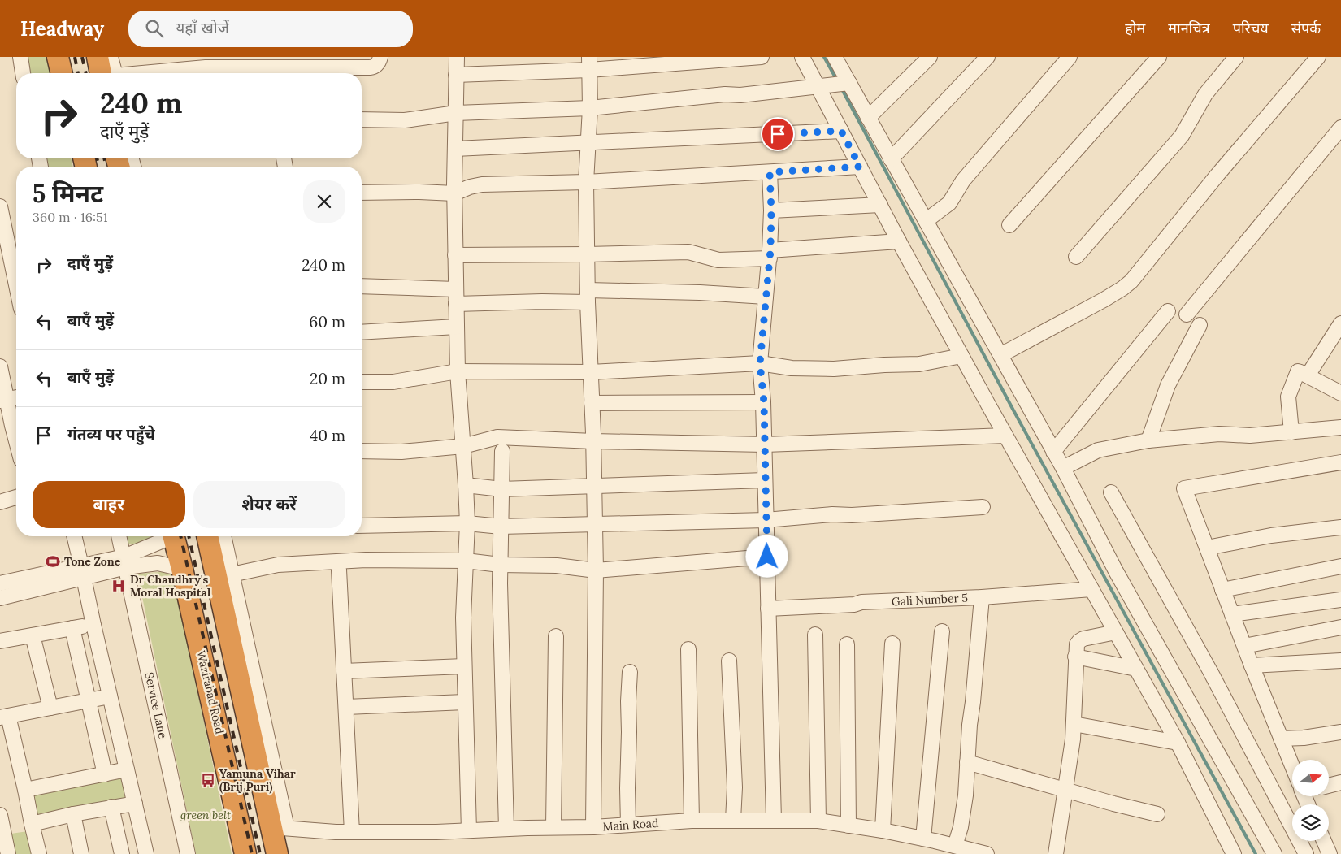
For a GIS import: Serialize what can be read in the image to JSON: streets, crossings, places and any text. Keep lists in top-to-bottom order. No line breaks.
{"streets":{"highway":["Wazirabad Road"],"street":["Gali Number 5","Service Lane","Main Road"]},"parks":["green belt"],"places":{"sports":["Tone Zone"],"hospital":["Dr Chaudhry's Moral Hospital"],"bus stop":["Yamuna Vihar (Brij Puri)"]},"north":"right","page":{"header":"Headway","search":"यहाँ खोजें","nav":["होम","मानचित्र","परिचय","संपर्क"],"turn":["240 m","दाएँ मुड़ें"],"heading":["5 मिनट","360 m · 16:51"],"list":[{"name":"दाएँ मुड़ें","value":"240 m"},{"name":"बाएँ मुड़ें","value":"60 m"},{"name":"बाएँ मुड़ें","value":"20 m"},{"name":"गंतव्य पर पहुँचे","value":"40 m"}],"buttons":["बाहर","शेयर करें"]}}
